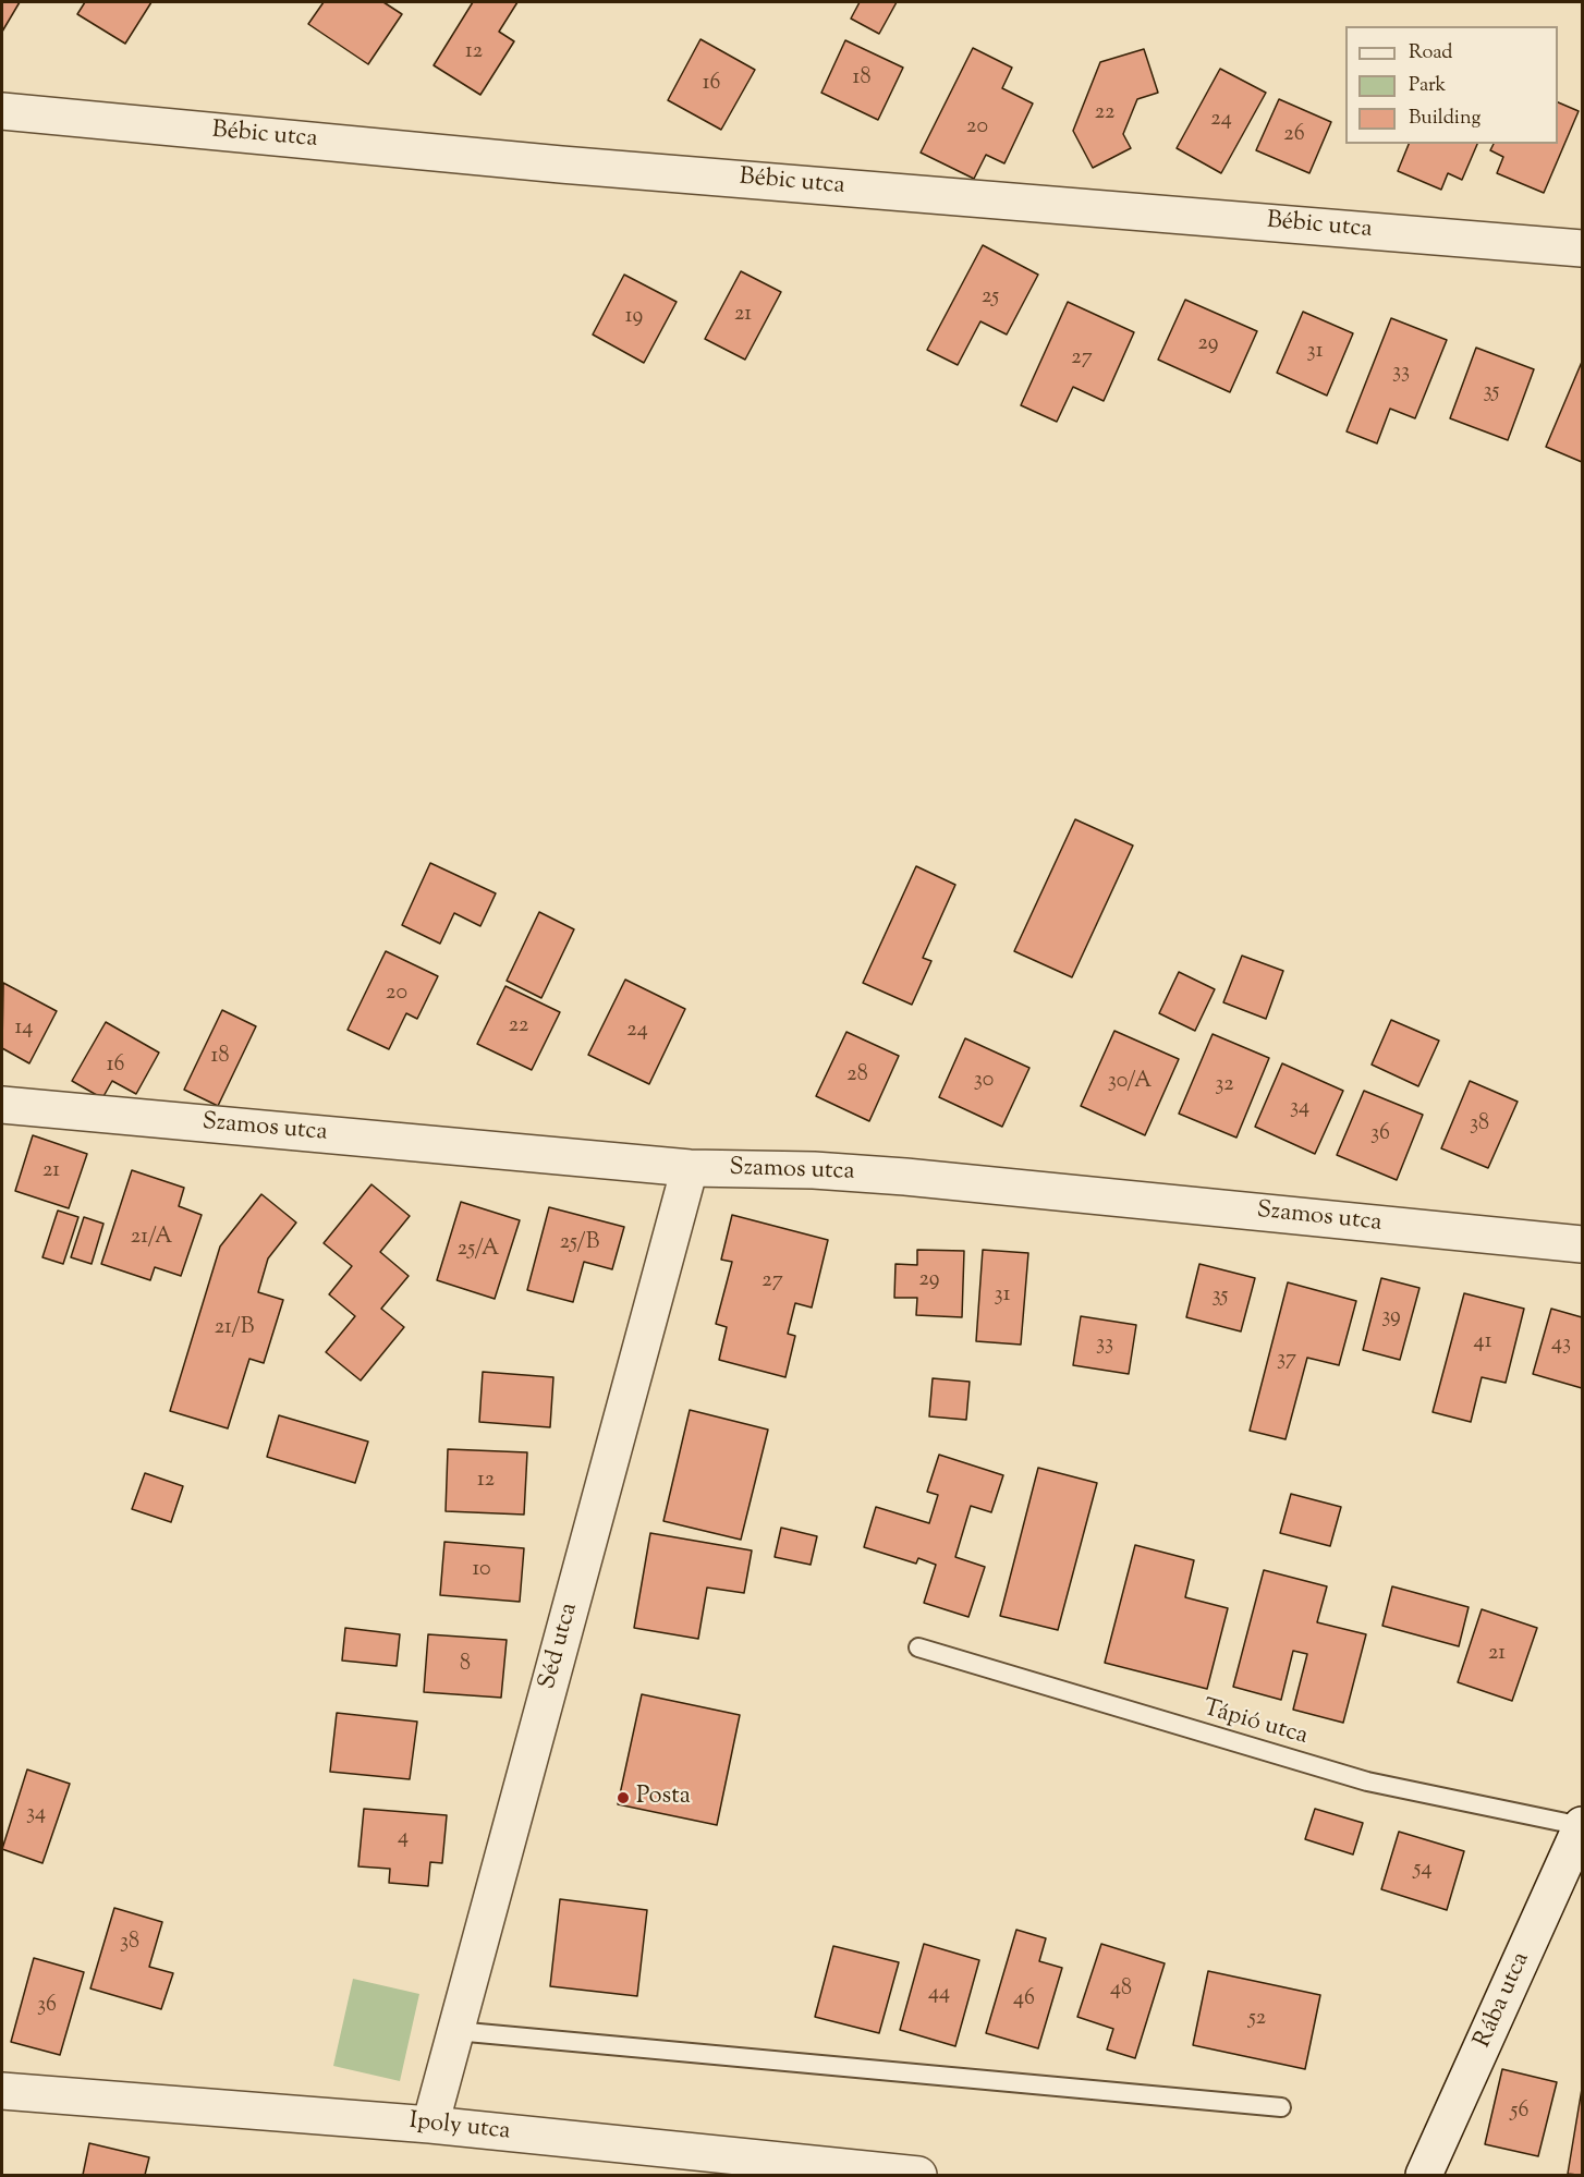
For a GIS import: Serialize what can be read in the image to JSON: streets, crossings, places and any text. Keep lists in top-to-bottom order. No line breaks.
{"streets":{"street":["Bébic utca","Szamos utca","Séd utca","Rába utca","Ipoly utca"],"lane":["Tápió utca"]},"crossings":[["Szamos utca","Séd utca"],["Séd utca","Ipoly utca"],["Tápió utca","Rába utca"]],"places":["Posta"],"house_numbers":["12","18","16","22","24","20","26","25","21","19","29","31","27","33","35","20","22","14","24","18","16","28","30","30/A","32","34","38","36","21","21/A","25/B","25/A","29","27","31","35","39","21/B","41","33","43","37","12","10","21","8","34","4","54","38","48","44","46","36","52","56"],"legend":["Road","Park","Building"]}
